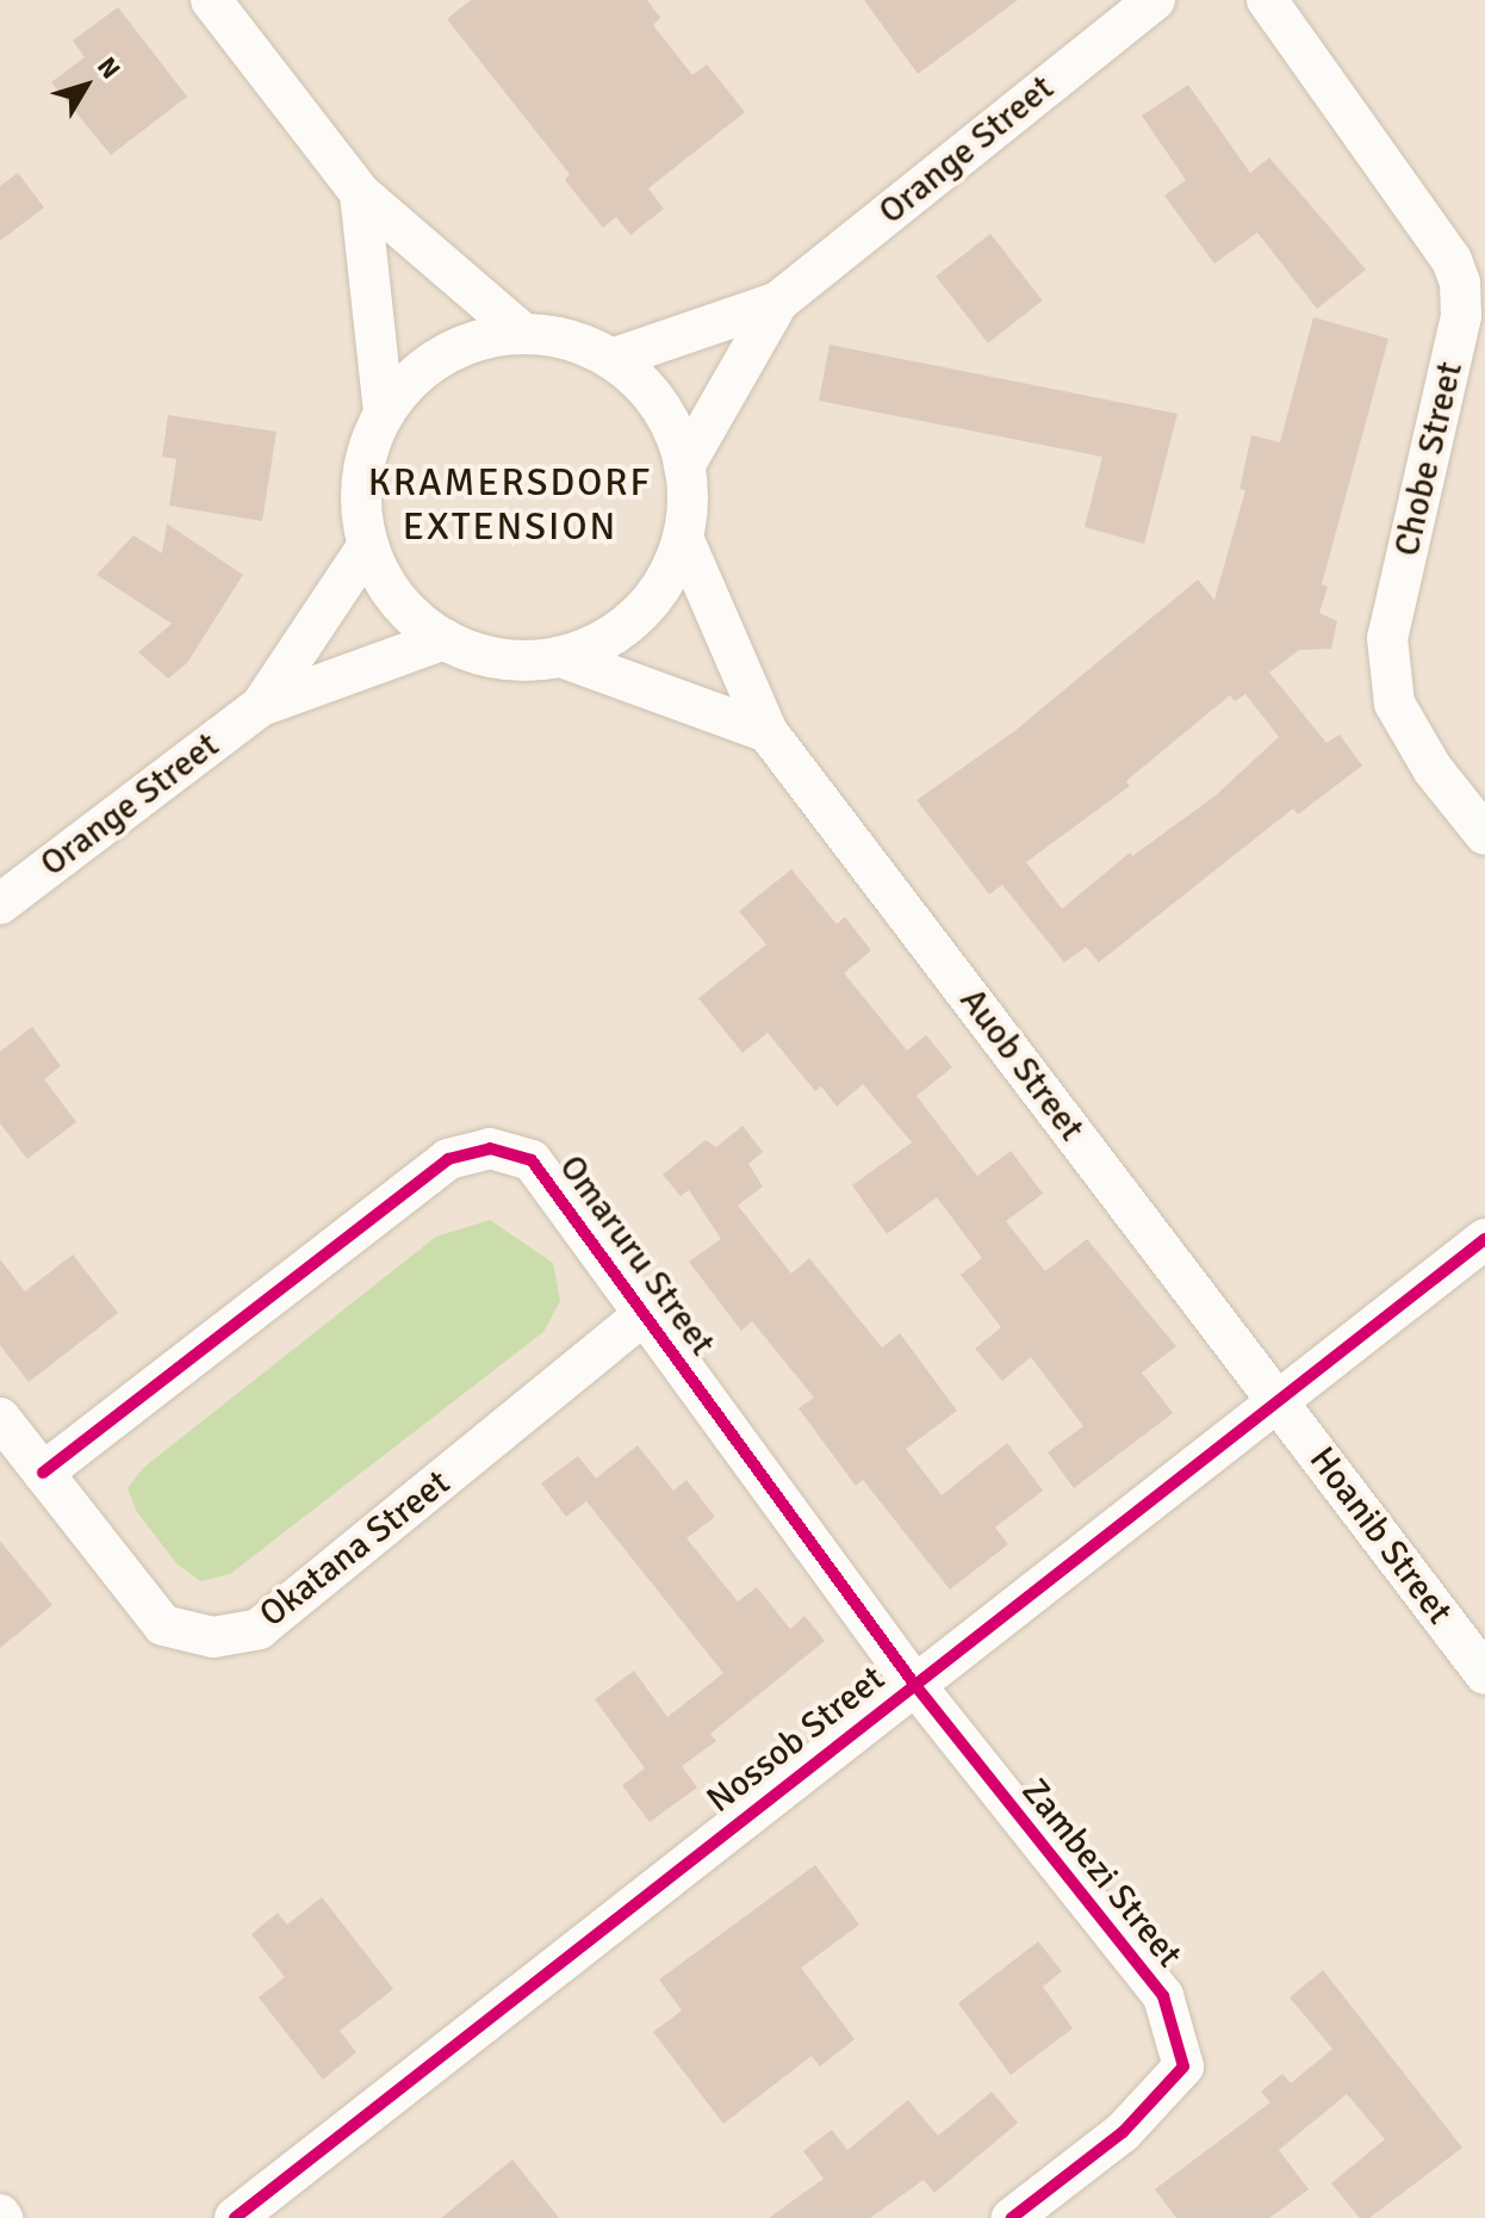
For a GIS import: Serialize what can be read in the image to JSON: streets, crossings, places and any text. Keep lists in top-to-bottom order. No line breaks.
{"streets":{"street":["Orange Street","Chobe Street","Auob Street","Omaruru Street","Hoanib Street","Okatana Street","Nossob Street","Zambezi Street"]},"crossings":[["Orange Street","Auob Street"],["Auob Street","Hoanib Street"],["Auob Street","Nossob Street"],["Omaruru Street","Okatana Street"],["Omaruru Street","Nossob Street"],["Omaruru Street","Zambezi Street"],["Hoanib Street","Nossob Street"],["Nossob Street","Zambezi Street"]],"districts":["KRAMERSDORF EXTENSION"],"north":"top right"}
